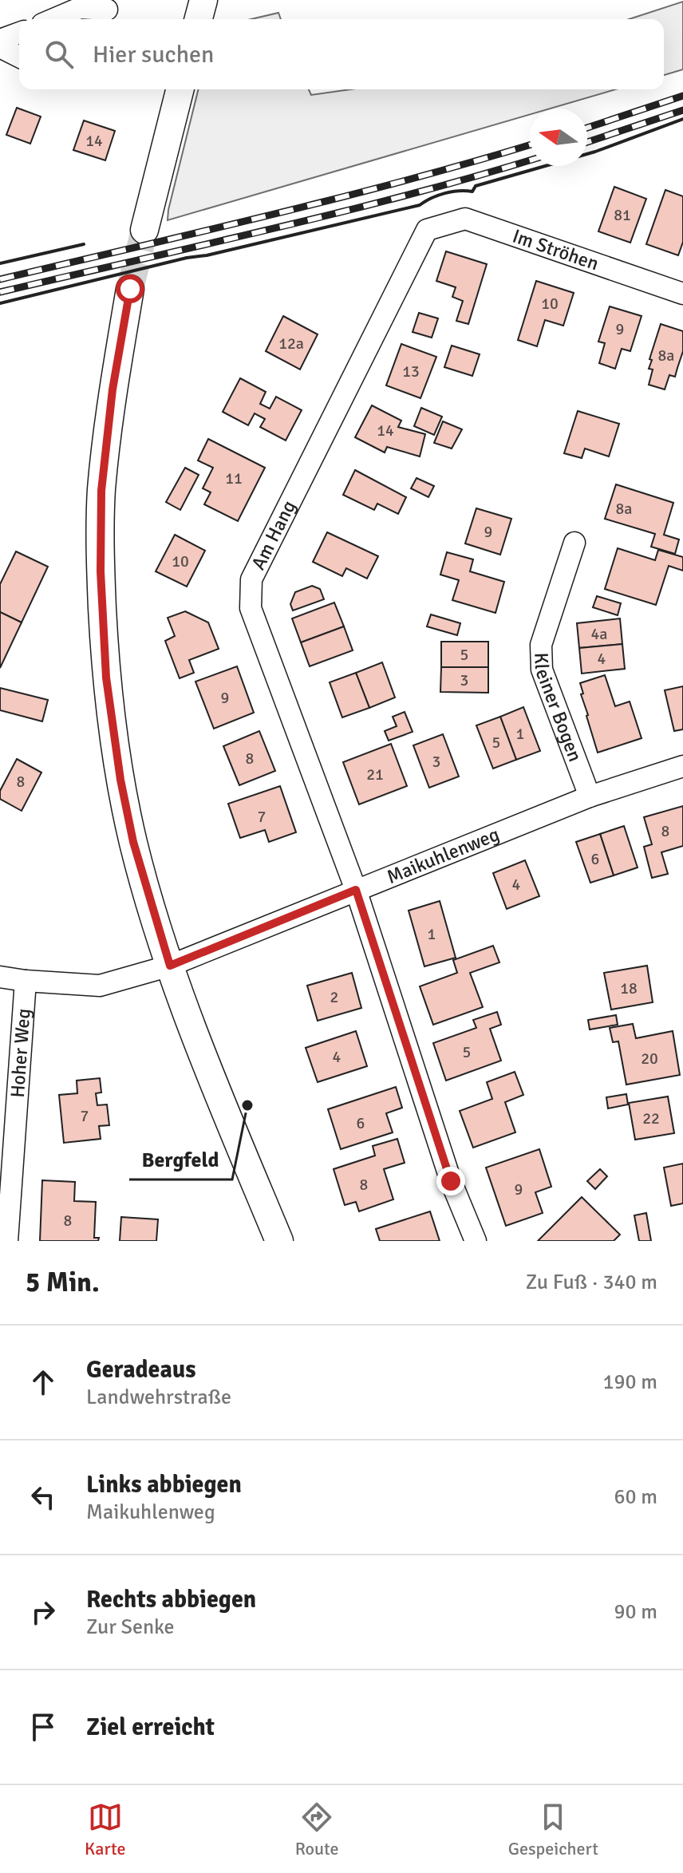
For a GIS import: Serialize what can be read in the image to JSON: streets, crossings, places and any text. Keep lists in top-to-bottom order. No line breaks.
{"streets":{"street":["Im Ströhen","Am Hang","Kleiner Bogen","Maikuhlenweg","Hoher Weg"]},"crossings":[["Im Ströhen","Am Hang"],["Am Hang","Maikuhlenweg"],["Kleiner Bogen","Maikuhlenweg"],["Maikuhlenweg","Hoher Weg"]],"places":["Bergfeld"],"house_numbers":["14","81","10","9","12a","8a","13","14","11","8a","9","10","4a","5","4","3","9","1","5","8","3","21","8","7","8","6","4","1","18","2","5","4","20","7","22","6","8","9","8"],"north":"left","page":{"search":"Hier suchen","heading":["5 Min.","Zu Fuß · 340 m"],"list":[["Geradeaus","Landwehrstraße","190 m"],["Links abbiegen","Maikuhlenweg","60 m"],["Rechts abbiegen","Zur Senke","90 m"],"Ziel erreicht"],"nav":["Karte","Route","Gespeichert"]}}
